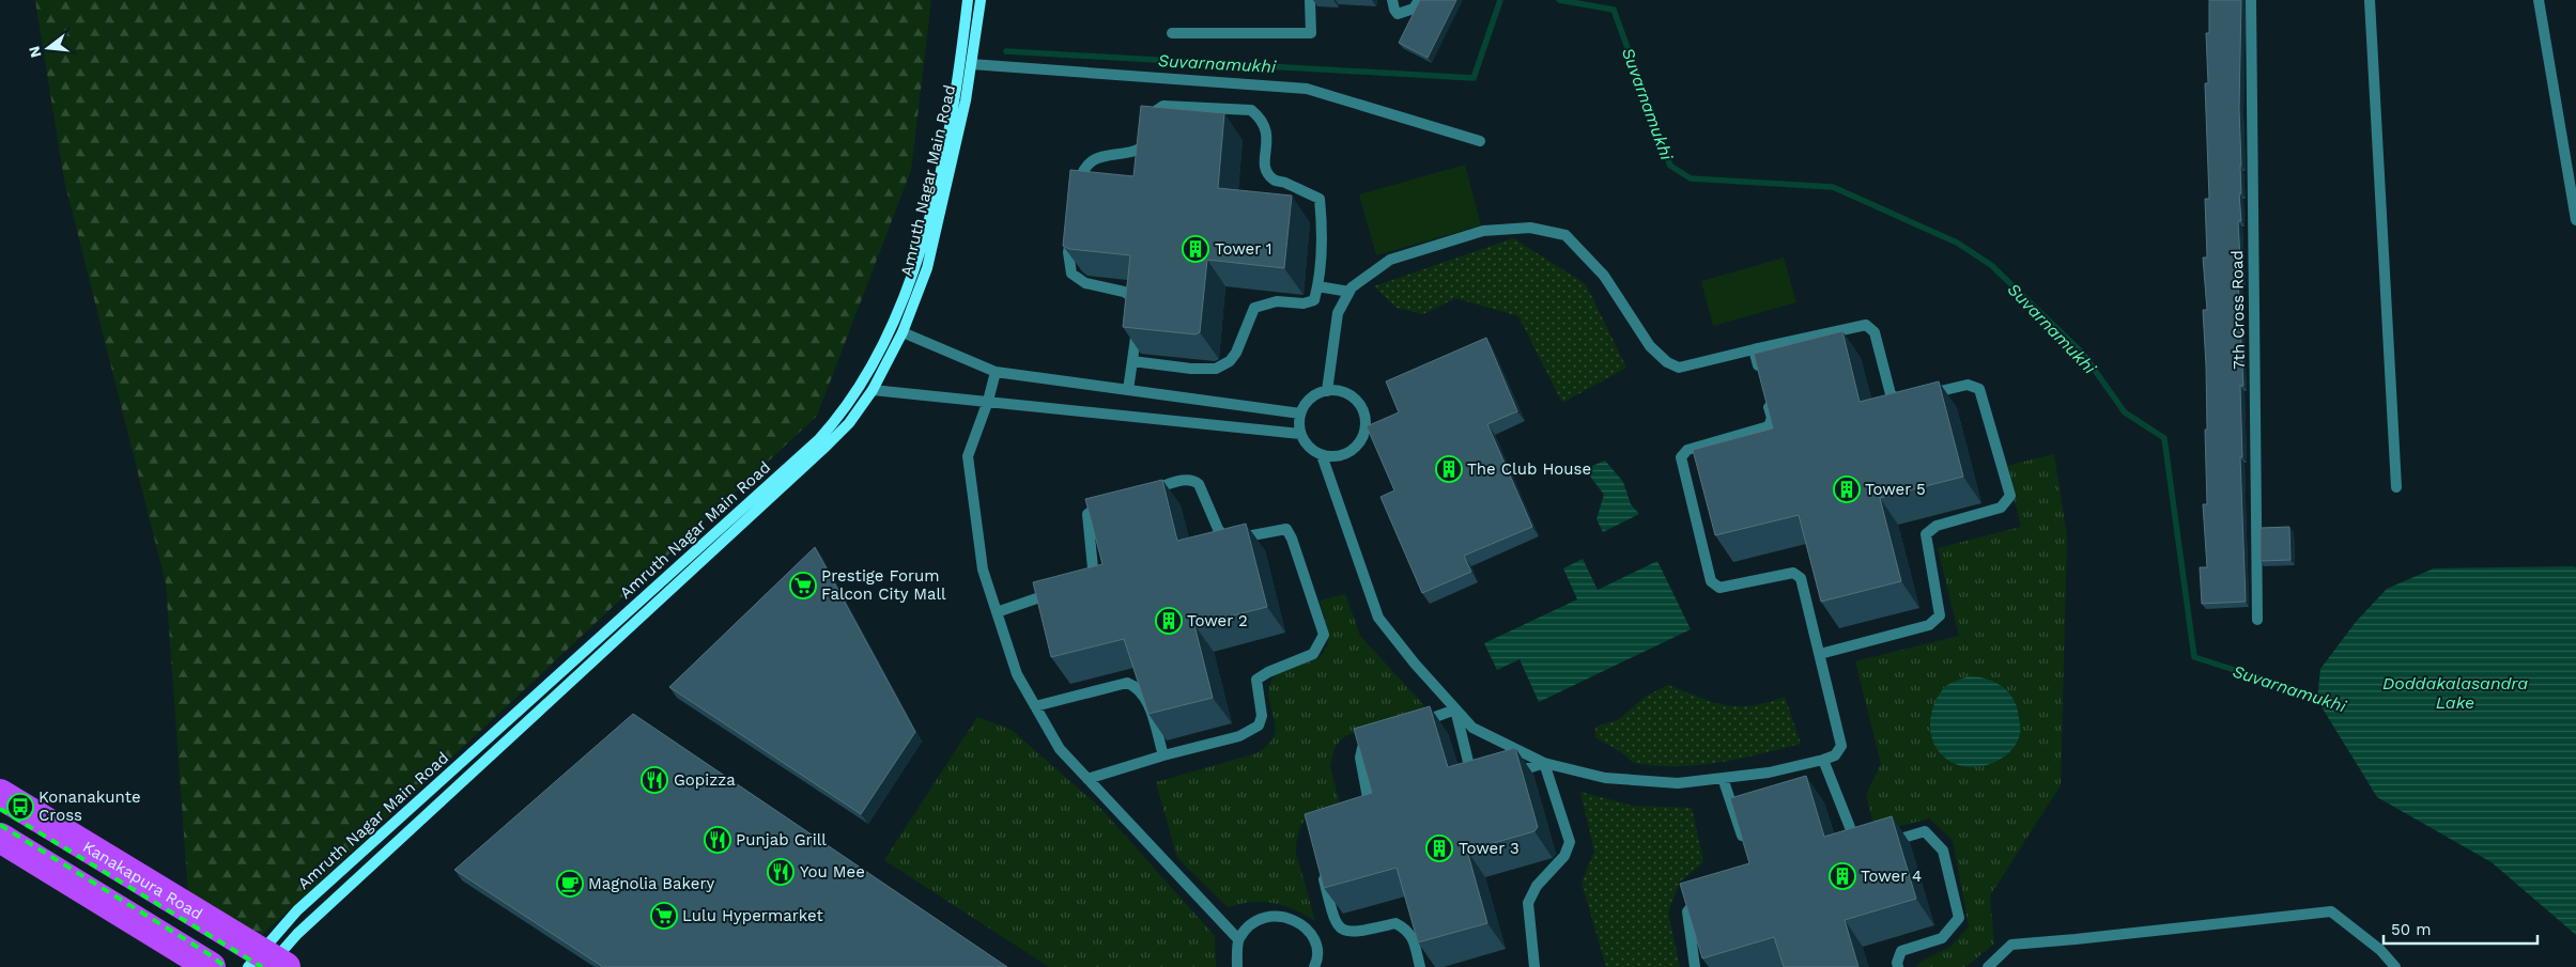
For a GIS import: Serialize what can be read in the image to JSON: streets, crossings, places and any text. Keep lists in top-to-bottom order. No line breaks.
{"streets":{"highway":["Kanakapura Road"],"main road":["Amruth Nagar Main Road"],"street":["7th Cross Road"]},"crossings":[["Amruth Nagar Main Road","Kanakapura Road"]],"water":["Suvarnamukhi","Doddakalasandra Lake"],"places":{"building":["Tower 1","The Club House","Tower 5","Tower 2","Tower 3","Tower 4"],"supermarket":["Prestige Forum Falcon City Mall","Lulu Hypermarket"],"restaurant":["Gopizza","Punjab Grill","You Mee"],"bus stop":["Konanakunte Cross"],"cafe":["Magnolia Bakery"]},"scale_bar":"50 m","north":"left"}
